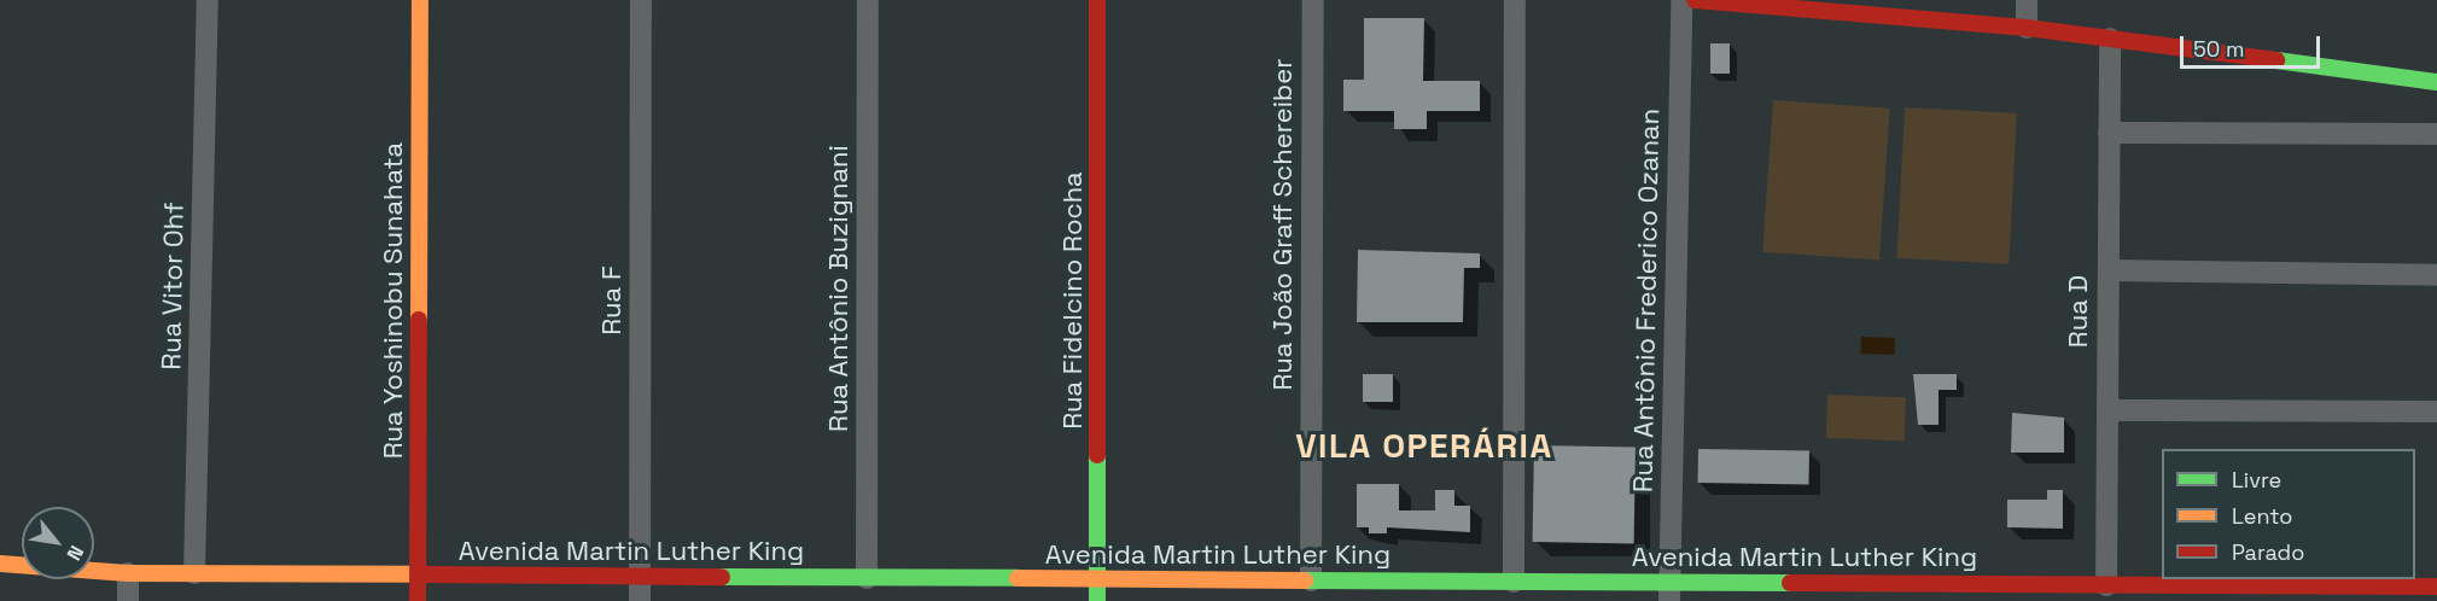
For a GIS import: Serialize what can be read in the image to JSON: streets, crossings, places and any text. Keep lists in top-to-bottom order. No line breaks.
{"streets":{"main road":["Rua Yoshinobu Sunahata","Rua Fidelcino Rocha","Avenida Martin Luther King"],"street":["Rua João Graff Schereiber","Rua Vitor Ohf","Rua Antônio Buzignani","Rua F","Rua Antônio Frederico Ozanan","Rua D"]},"crossings":[["Rua João Graff Schereiber","Avenida Martin Luther King"],["Rua Vitor Ohf","Avenida Martin Luther King"],["Rua Antônio Buzignani","Avenida Martin Luther King"],["Rua Yoshinobu Sunahata","Avenida Martin Luther King"],["Rua F","Avenida Martin Luther King"],["Rua Fidelcino Rocha","Avenida Martin Luther King"],["Rua Antônio Frederico Ozanan","Avenida Martin Luther King"],["Rua D","Avenida Martin Luther King"]],"districts":["VILA OPERÁRIA"],"legend":["Livre","Lento","Parado"],"scale_bar":"50 m","north":"bottom right"}
